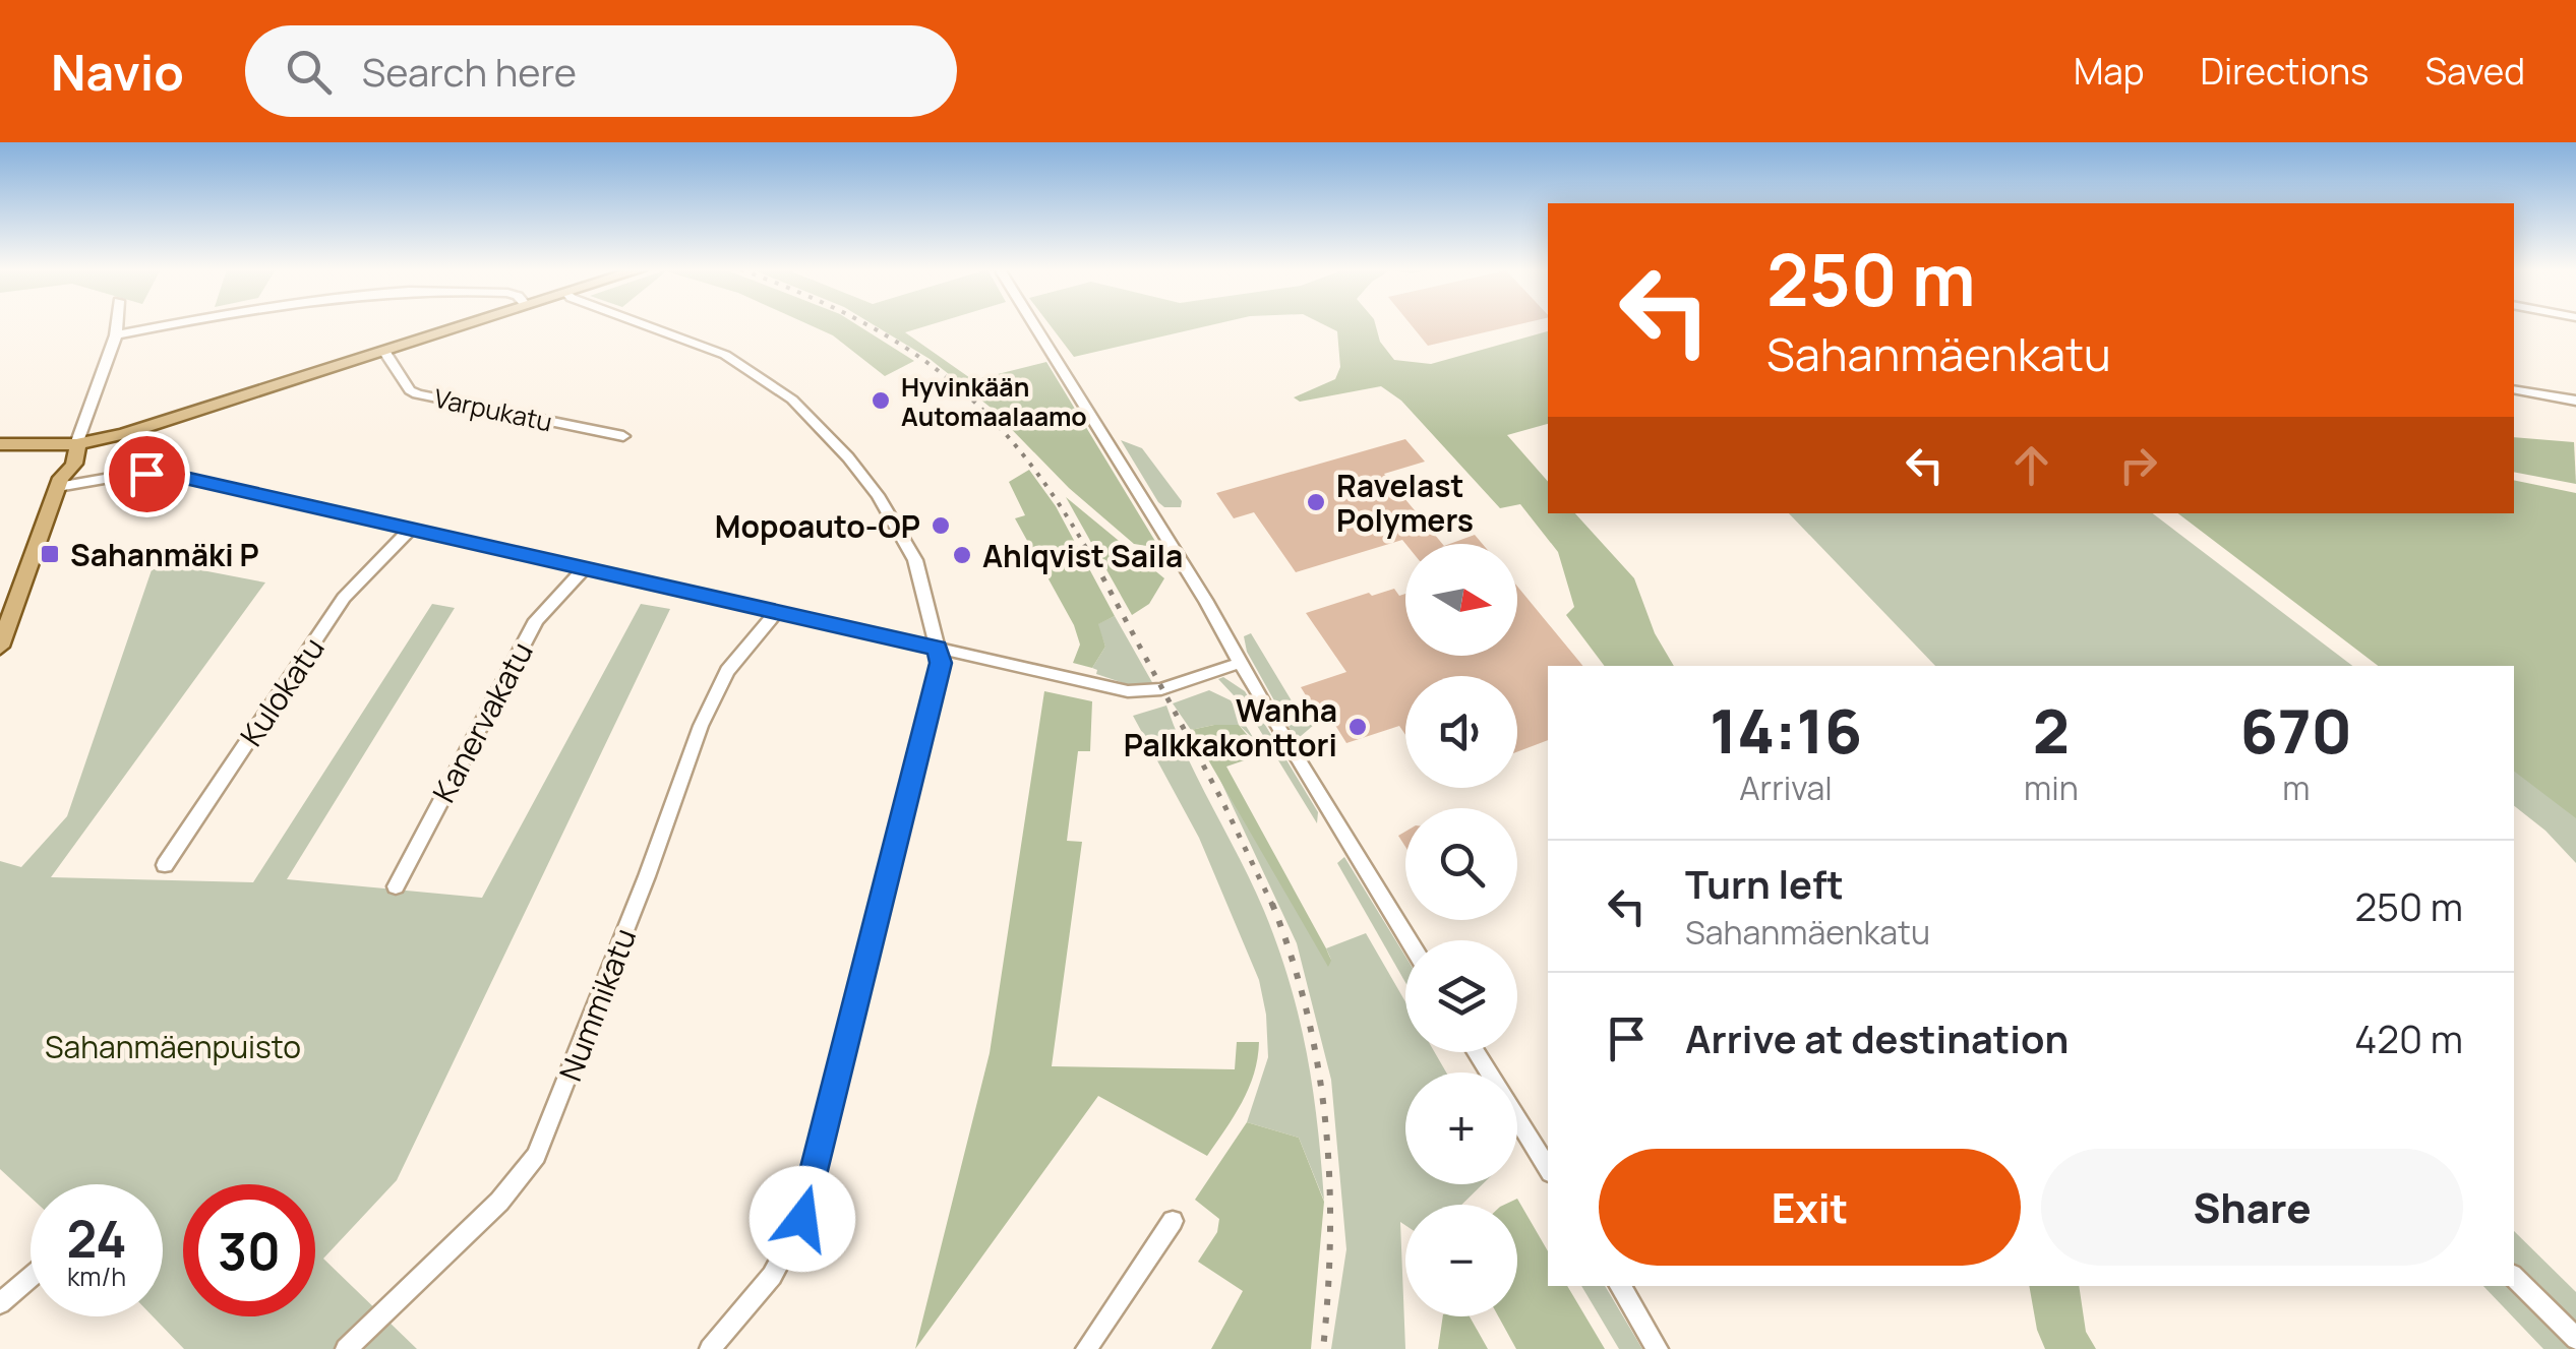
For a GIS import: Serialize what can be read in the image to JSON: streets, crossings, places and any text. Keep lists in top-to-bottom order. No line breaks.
{"streets":{"street":["Varpukatu","Kulokatu","Kanervakatu","Nummikatu"]},"parks":["Sahanmäenpuisto"],"places":{"other":["Hyvinkään Automaalaamo","Ravelast Polymers","Mopoauto-OP","Ahlqvist Saila","Wanha Palkkakonttori"],"transit":["Sahanmäki P"]},"north":"right","page":{"header":"Navio","search":"Search here","nav":["Map","Directions","Saved"],"turn":["250 m","Sahanmäenkatu"],"map_buttons":["+","−"],"eta":["14:16","Arrival","2","min","670","m"],"list":[{"name":"Turn left","note":"Sahanmäenkatu","value":"250 m"},{"name":"Arrive at destination","value":"420 m"}],"buttons":["Exit","Share"],"speed":"24 km/h","limit":"30"}}
